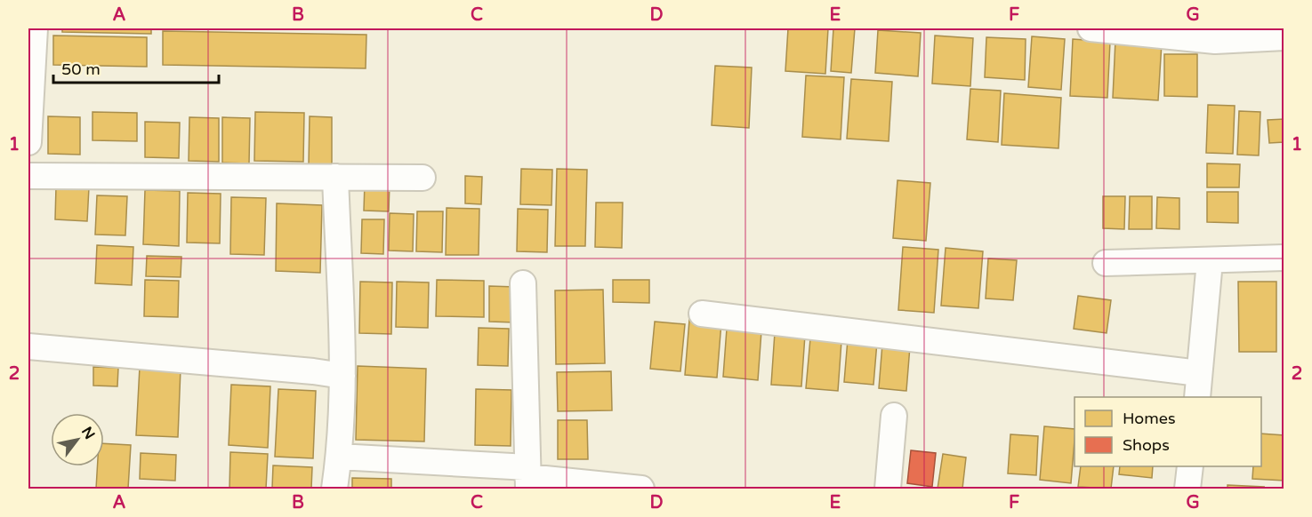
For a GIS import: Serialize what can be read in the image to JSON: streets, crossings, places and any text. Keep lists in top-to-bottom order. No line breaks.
{"legend":["Homes","Shops"],"scale_bar":"50 m","north":"top right","grid":{"columns":["A","B","C","D","E","F","G"],"rows":["1","2"]}}
